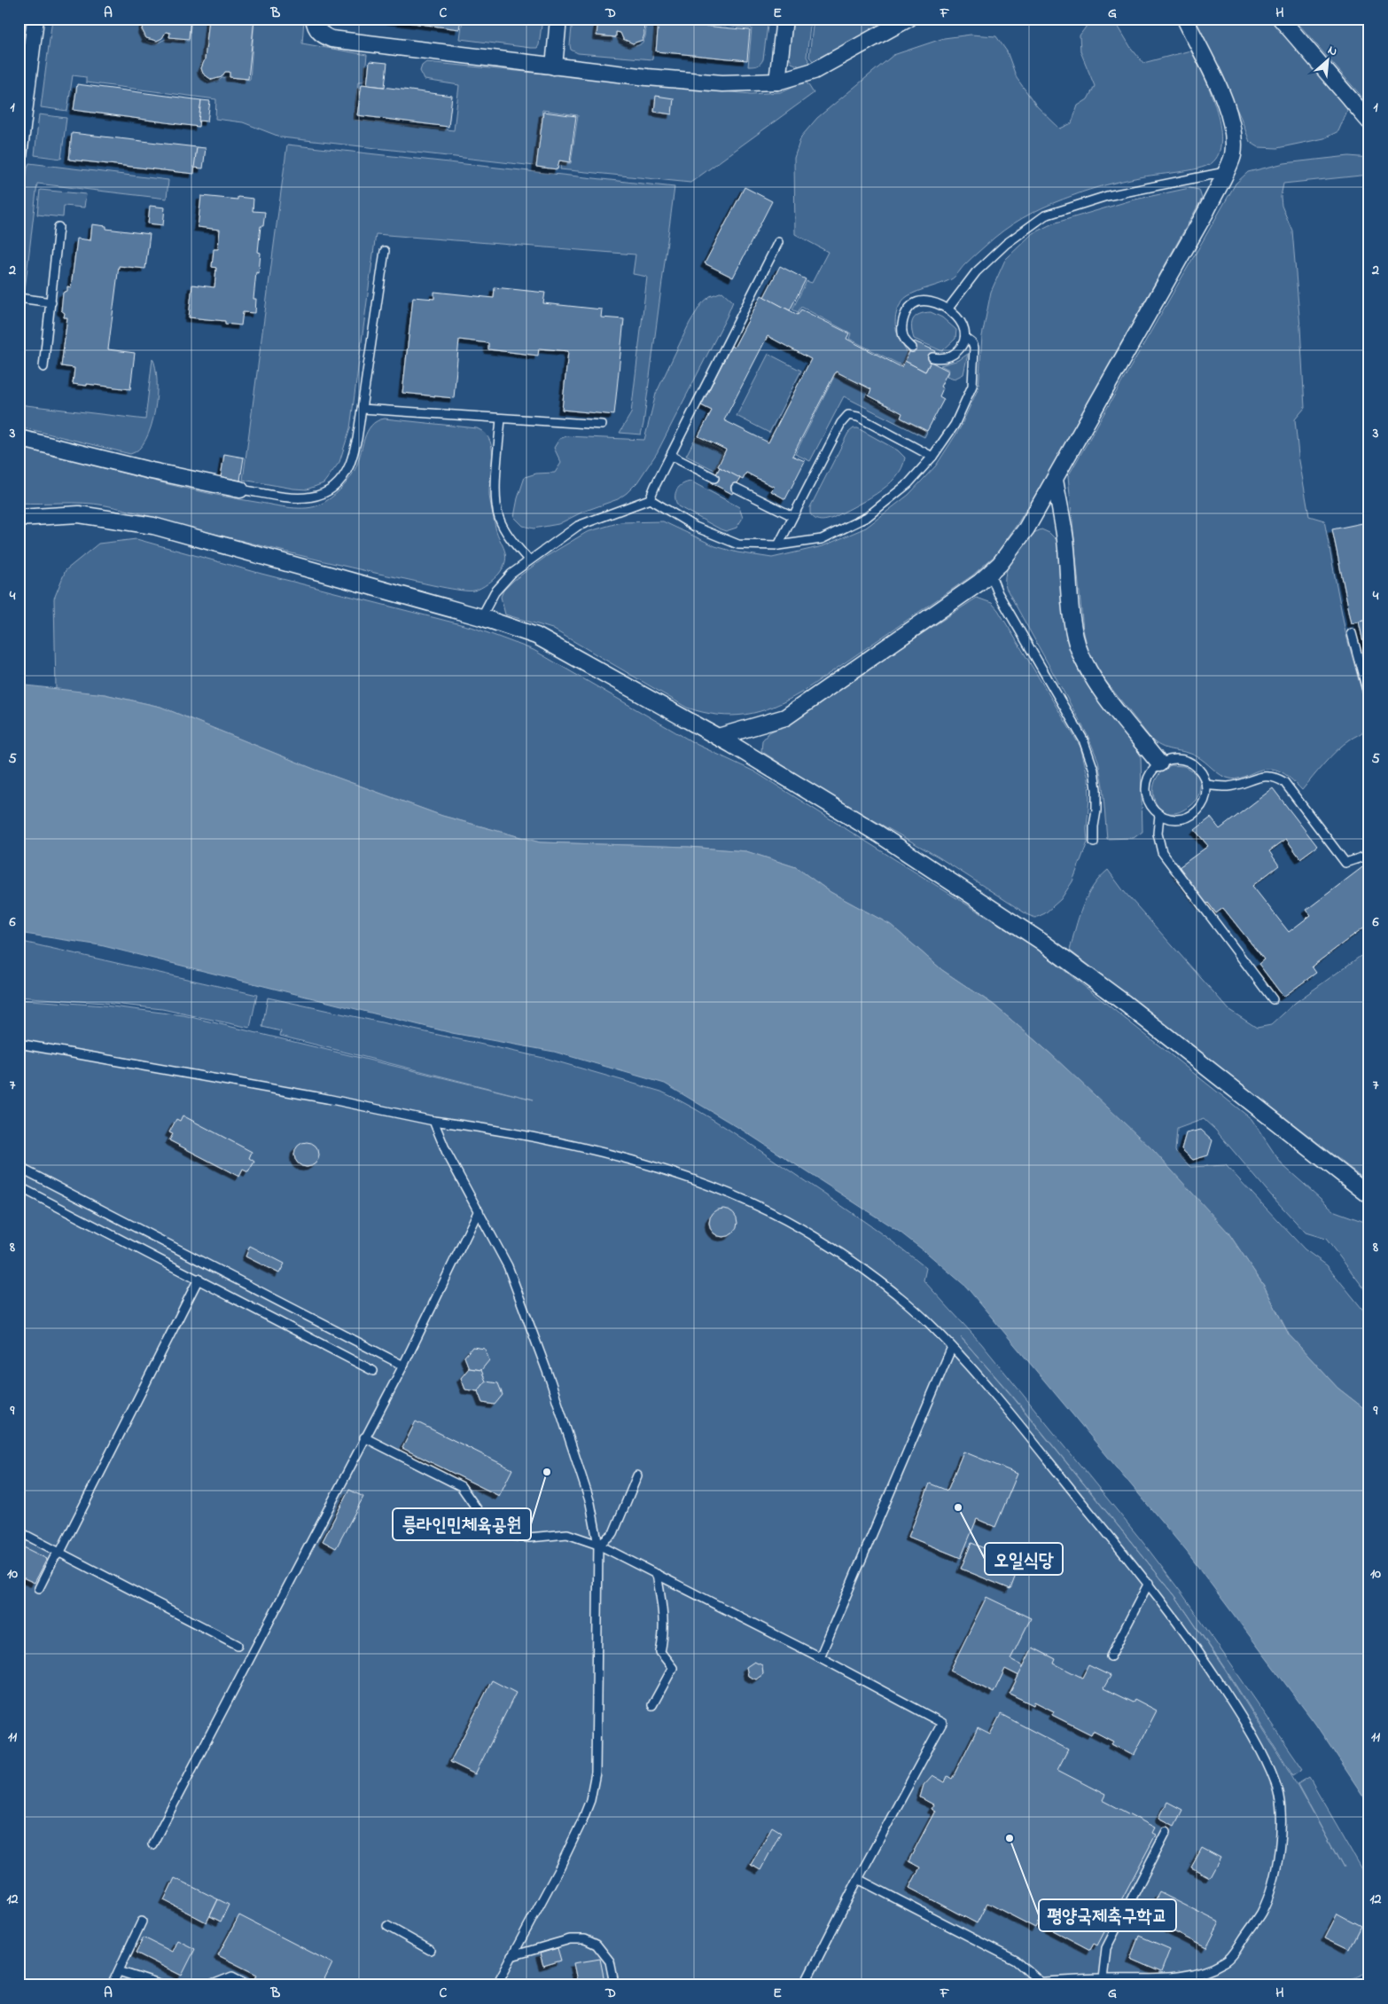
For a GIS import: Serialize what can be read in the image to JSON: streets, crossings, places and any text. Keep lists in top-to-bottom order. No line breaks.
{"places":["릉라인민체육공원","오일식당","평양국제축구학교"],"north":"top right","grid":{"columns":["A","B","C","D","E","F","G","H"],"rows":["1","2","3","4","5","6","7","8","9","10","11","12"]}}
